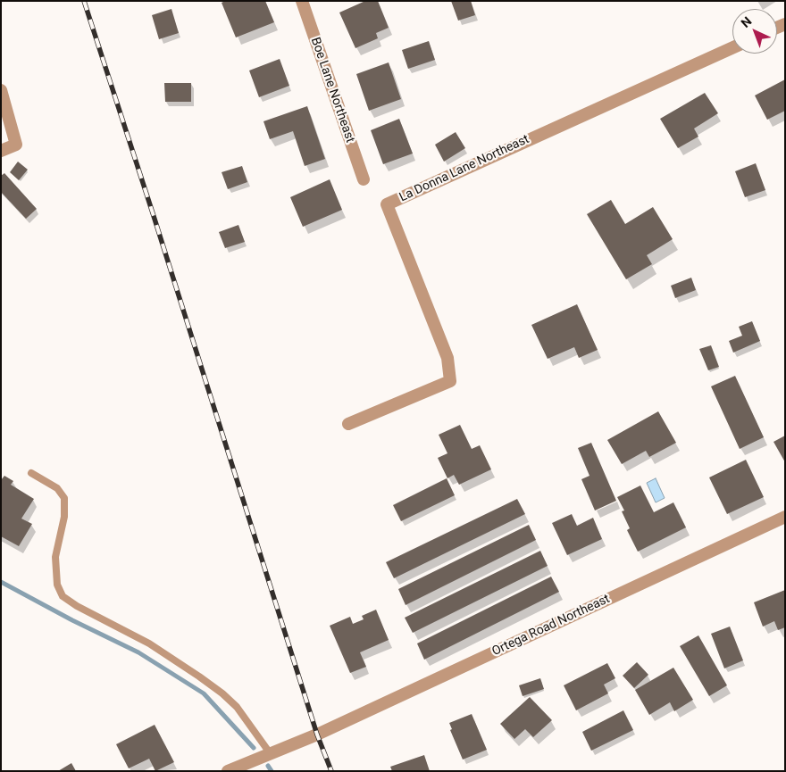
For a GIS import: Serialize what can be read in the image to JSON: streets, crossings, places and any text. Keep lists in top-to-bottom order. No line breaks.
{"streets":{"street":["Boe Lane Northeast","La Donna Lane Northeast","Ortega Road Northeast"]},"north":"top left"}
